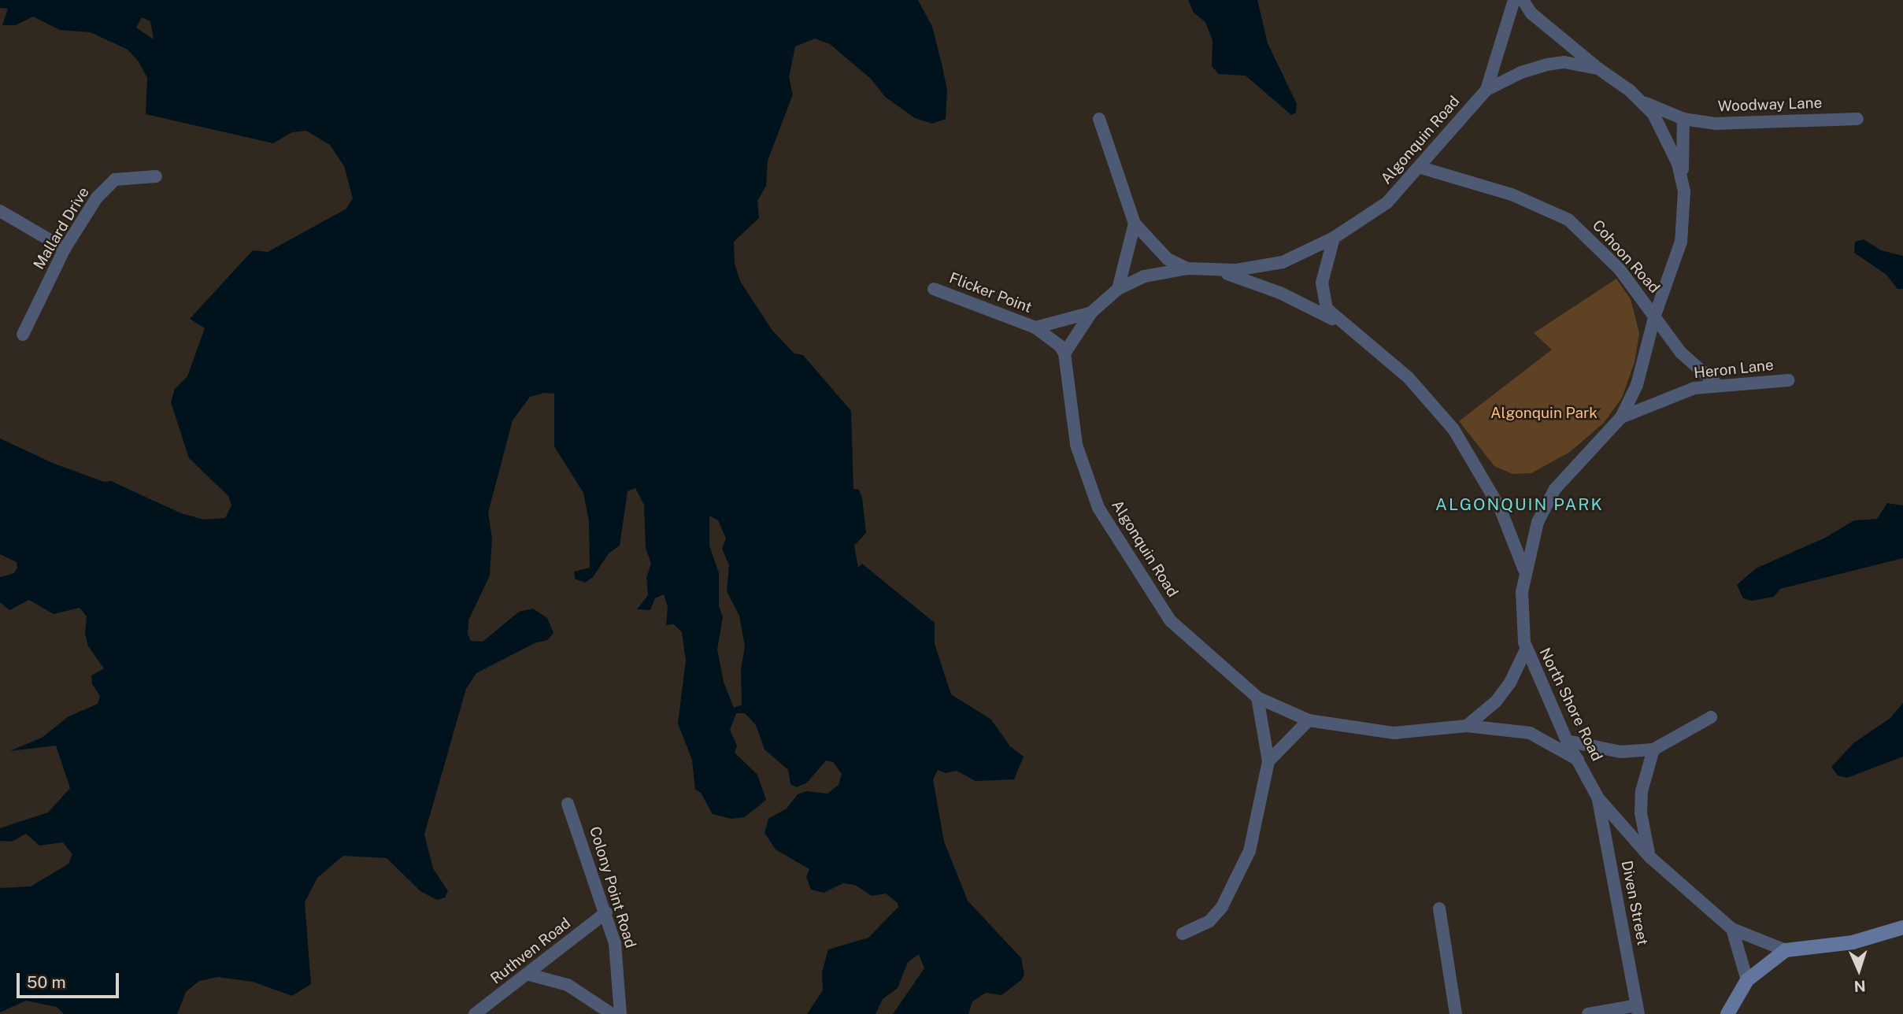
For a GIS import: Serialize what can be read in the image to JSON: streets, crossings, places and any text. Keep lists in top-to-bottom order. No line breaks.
{"streets":{"street":["Woodway Lane","Algonquin Road","Mallard Drive","Cohoon Road","Flicker Point","Heron Lane","North Shore Road","Colony Point Road","Diven Street","Ruthven Road"]},"crossings":[["Woodway Lane","North Shore Road"],["Algonquin Road","Cohoon Road"],["Algonquin Road","Flicker Point"],["Algonquin Road","North Shore Road"],["Cohoon Road","Heron Lane"],["Cohoon Road","North Shore Road"],["Heron Lane","North Shore Road"],["North Shore Road","Diven Street"],["Colony Point Road","Ruthven Road"]],"districts":["ALGONQUIN PARK"],"parks":["Algonquin Park"],"scale_bar":"50 m","north":"bottom"}
